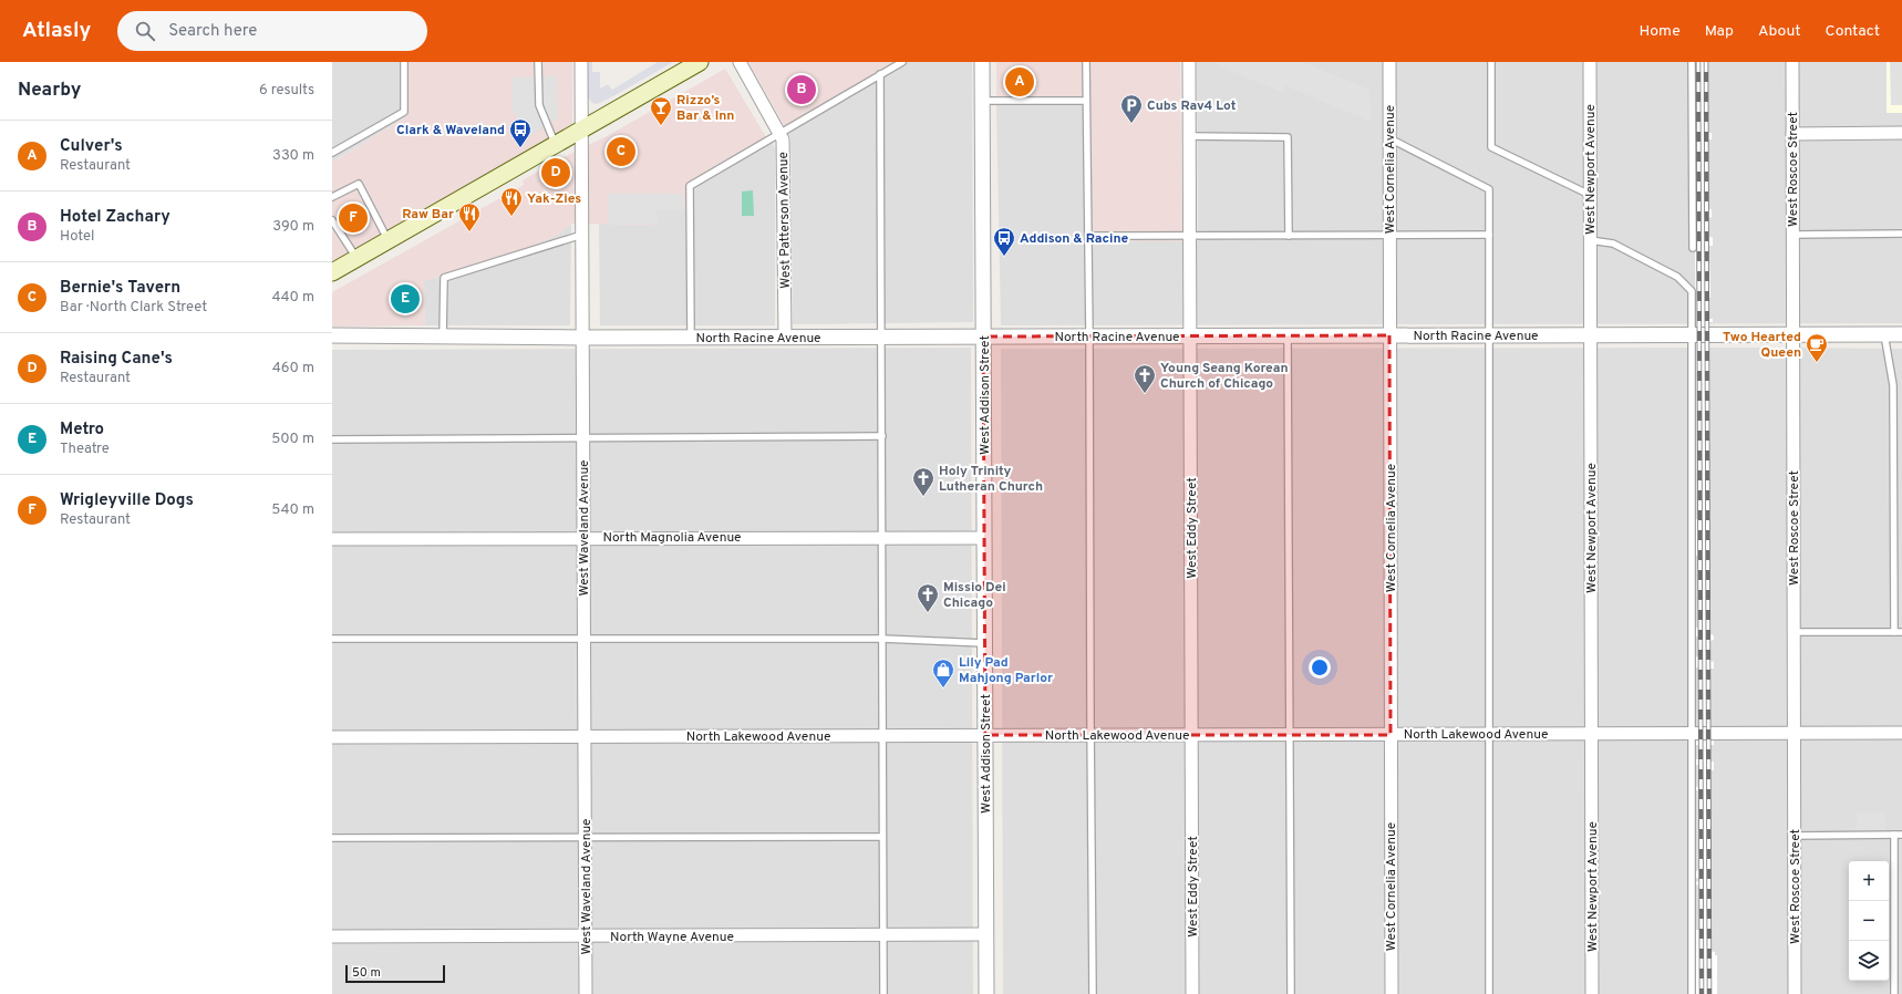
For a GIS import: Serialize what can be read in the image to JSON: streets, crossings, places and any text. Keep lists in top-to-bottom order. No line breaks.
{"streets":{"street":["West Cornelia Avenue","West Newport Avenue","West Roscoe Street","West Patterson Avenue","North Racine Avenue","West Addison Street","West Waveland Avenue","West Eddy Street","North Magnolia Avenue","North Lakewood Avenue","North Wayne Avenue"]},"crossings":[["West Cornelia Avenue","North Racine Avenue"],["West Cornelia Avenue","North Lakewood Avenue"],["West Newport Avenue","North Racine Avenue"],["West Newport Avenue","North Lakewood Avenue"],["West Roscoe Street","North Racine Avenue"],["West Roscoe Street","North Lakewood Avenue"],["West Patterson Avenue","North Racine Avenue"],["North Racine Avenue","West Addison Street"],["North Racine Avenue","West Waveland Avenue"],["North Racine Avenue","West Eddy Street"],["West Addison Street","North Magnolia Avenue"],["West Addison Street","North Lakewood Avenue"],["West Addison Street","North Wayne Avenue"],["West Waveland Avenue","North Magnolia Avenue"],["West Waveland Avenue","North Lakewood Avenue"],["West Waveland Avenue","North Wayne Avenue"],["West Eddy Street","North Lakewood Avenue"]],"places":{"parking":["Cubs Rav4 Lot"],"bar":["Rizzo’s Bar & Inn"],"bus stop":["Clark & Waveland","Addison & Racine"],"restaurant":["Yak-Zies","Raw Bar"],"cafe":["Two Hearted Queen"],"church":["Young Seang Korean Church of Chicago","Holy Trinity Lutheran Church","Missio Dei Chicago"],"shop":["Lily Pad Mahjong Parlor"]},"scale_bar":"50 m","page":{"header":"Atlasly","search":"Search here","nav":["Home","Map","About","Contact"],"heading":["Nearby","6 results"],"pins":["A","B","C","D","F","E"],"list":[{"mark":"A","name":"Culver's","note":"Restaurant","value":"330 m"},{"mark":"B","name":"Hotel Zachary","note":"Hotel","value":"390 m"},{"mark":"C","name":"Bernie's Tavern","note":"Bar · North Clark Street","value":"440 m"},{"mark":"D","name":"Raising Cane's","note":"Restaurant","value":"460 m"},{"mark":"E","name":"Metro","note":"Theatre","value":"500 m"},{"mark":"F","name":"Wrigleyville Dogs","note":"Restaurant","value":"540 m"}],"map_buttons":["+","−"],"scale":"50 m"}}
